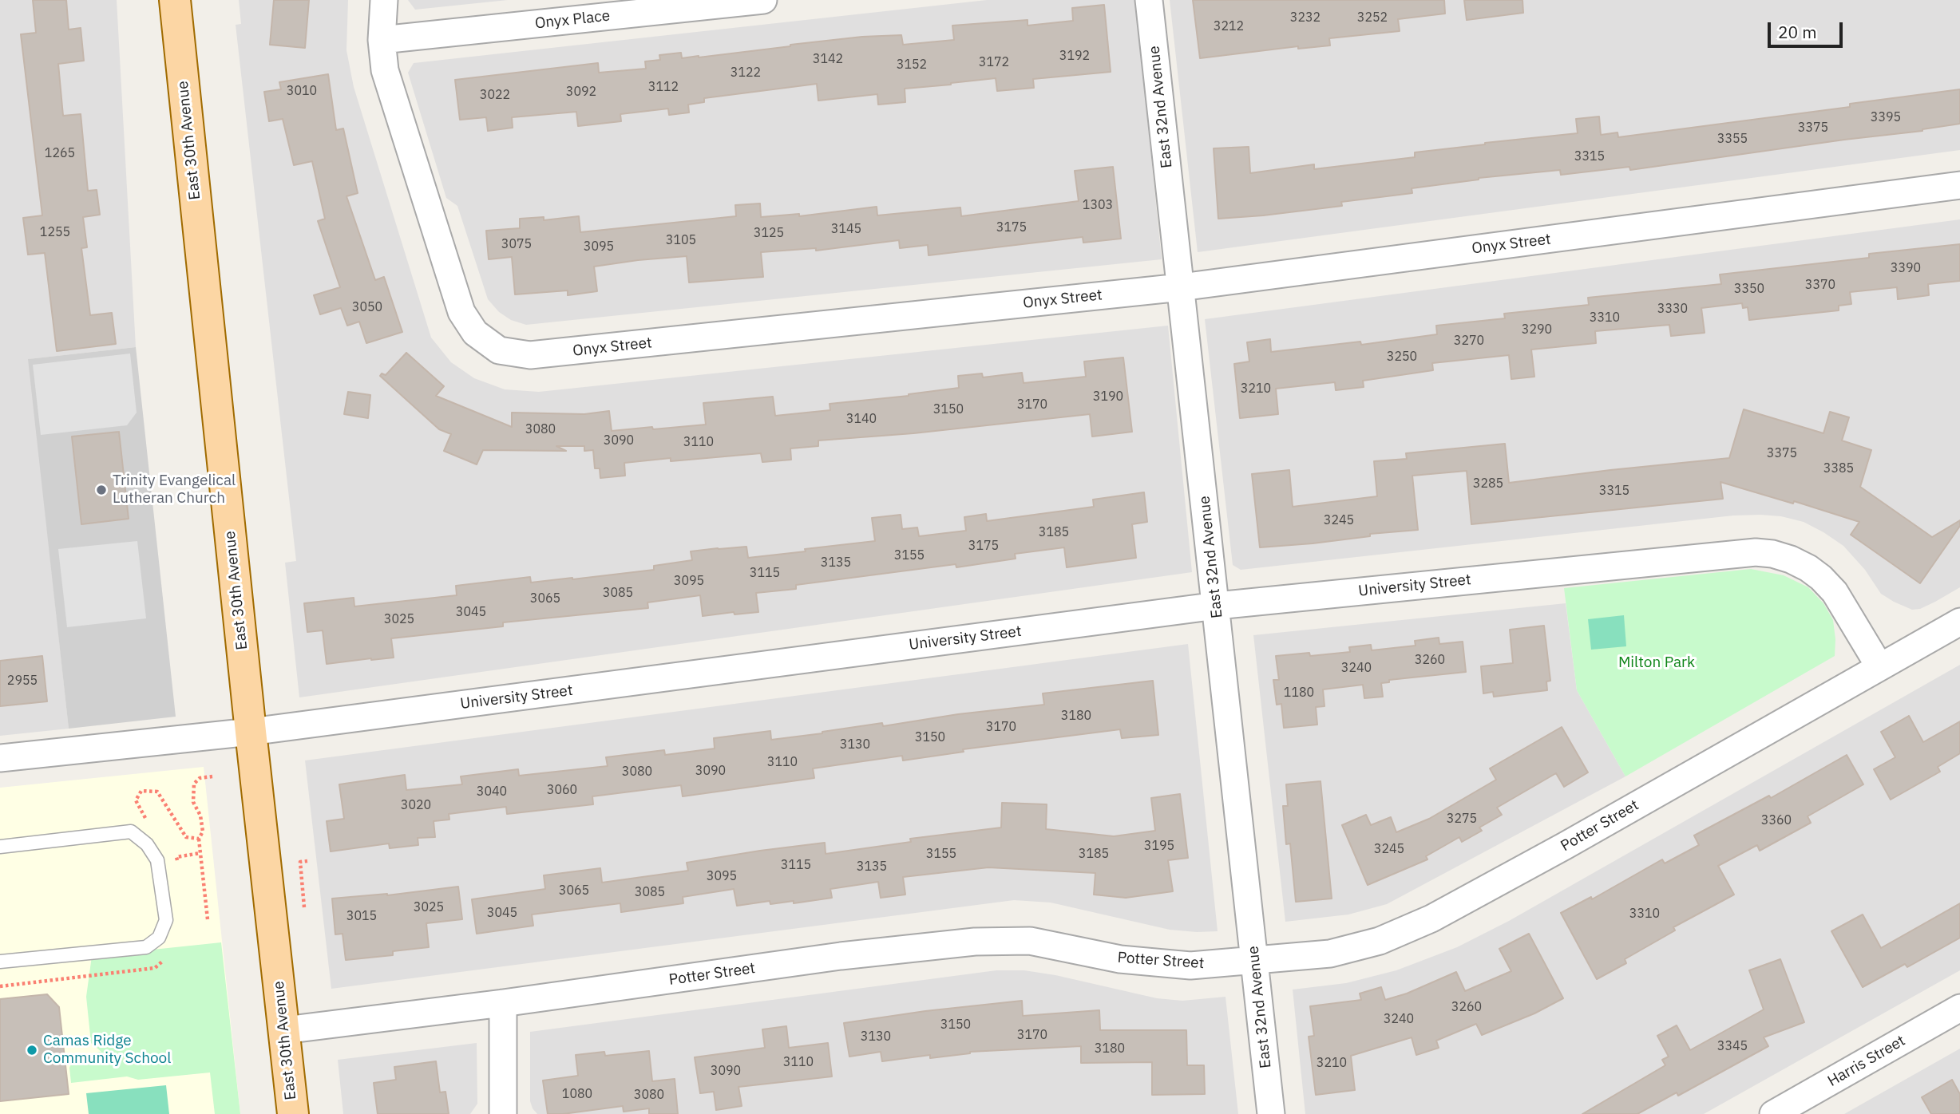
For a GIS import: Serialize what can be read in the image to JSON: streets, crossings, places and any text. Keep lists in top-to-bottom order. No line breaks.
{"streets":{"main road":["East 30th Avenue"],"street":["Onyx Place","East 32nd Avenue","Onyx Street","University Street","Potter Street","Harris Street"]},"crossings":[["Onyx Place","Onyx Street"],["East 32nd Avenue","Onyx Street"],["East 32nd Avenue","University Street"],["East 32nd Avenue","Potter Street"],["East 30th Avenue","University Street"],["East 30th Avenue","Potter Street"],["University Street","Potter Street"]],"parks":["Milton Park"],"places":["Trinity Evangelical Lutheran Church","Camas Ridge Community School"],"house_numbers":["3232","3252","3212","3192","3142","3172","3152","3122","3112","3010","3092","3022","3395","3375","3355","1265","3315","1303","3175","3145","1255","3125","3105","3075","3095","3390","3370","3350","3050","3330","3310","3290","3270","3250","3210","3190","3170","3150","3140","3080","3090","3110","3375","3385","3285","3315","3245","3185","3175","3155","3135","3115","3095","3085","3065","3045","3025","3260","3240","2955","1180","3180","3170","3150","3130","3110","3090","3080","3060","3040","3020","3275","3360","3195","3245","3155","3185","3115","3135","3095","3065","3085","3025","3045","3310","3015","3260","3240","3150","3170","3130","3345","3180","3110","3210","3090","1080","3080"],"scale_bar":"20 m"}
